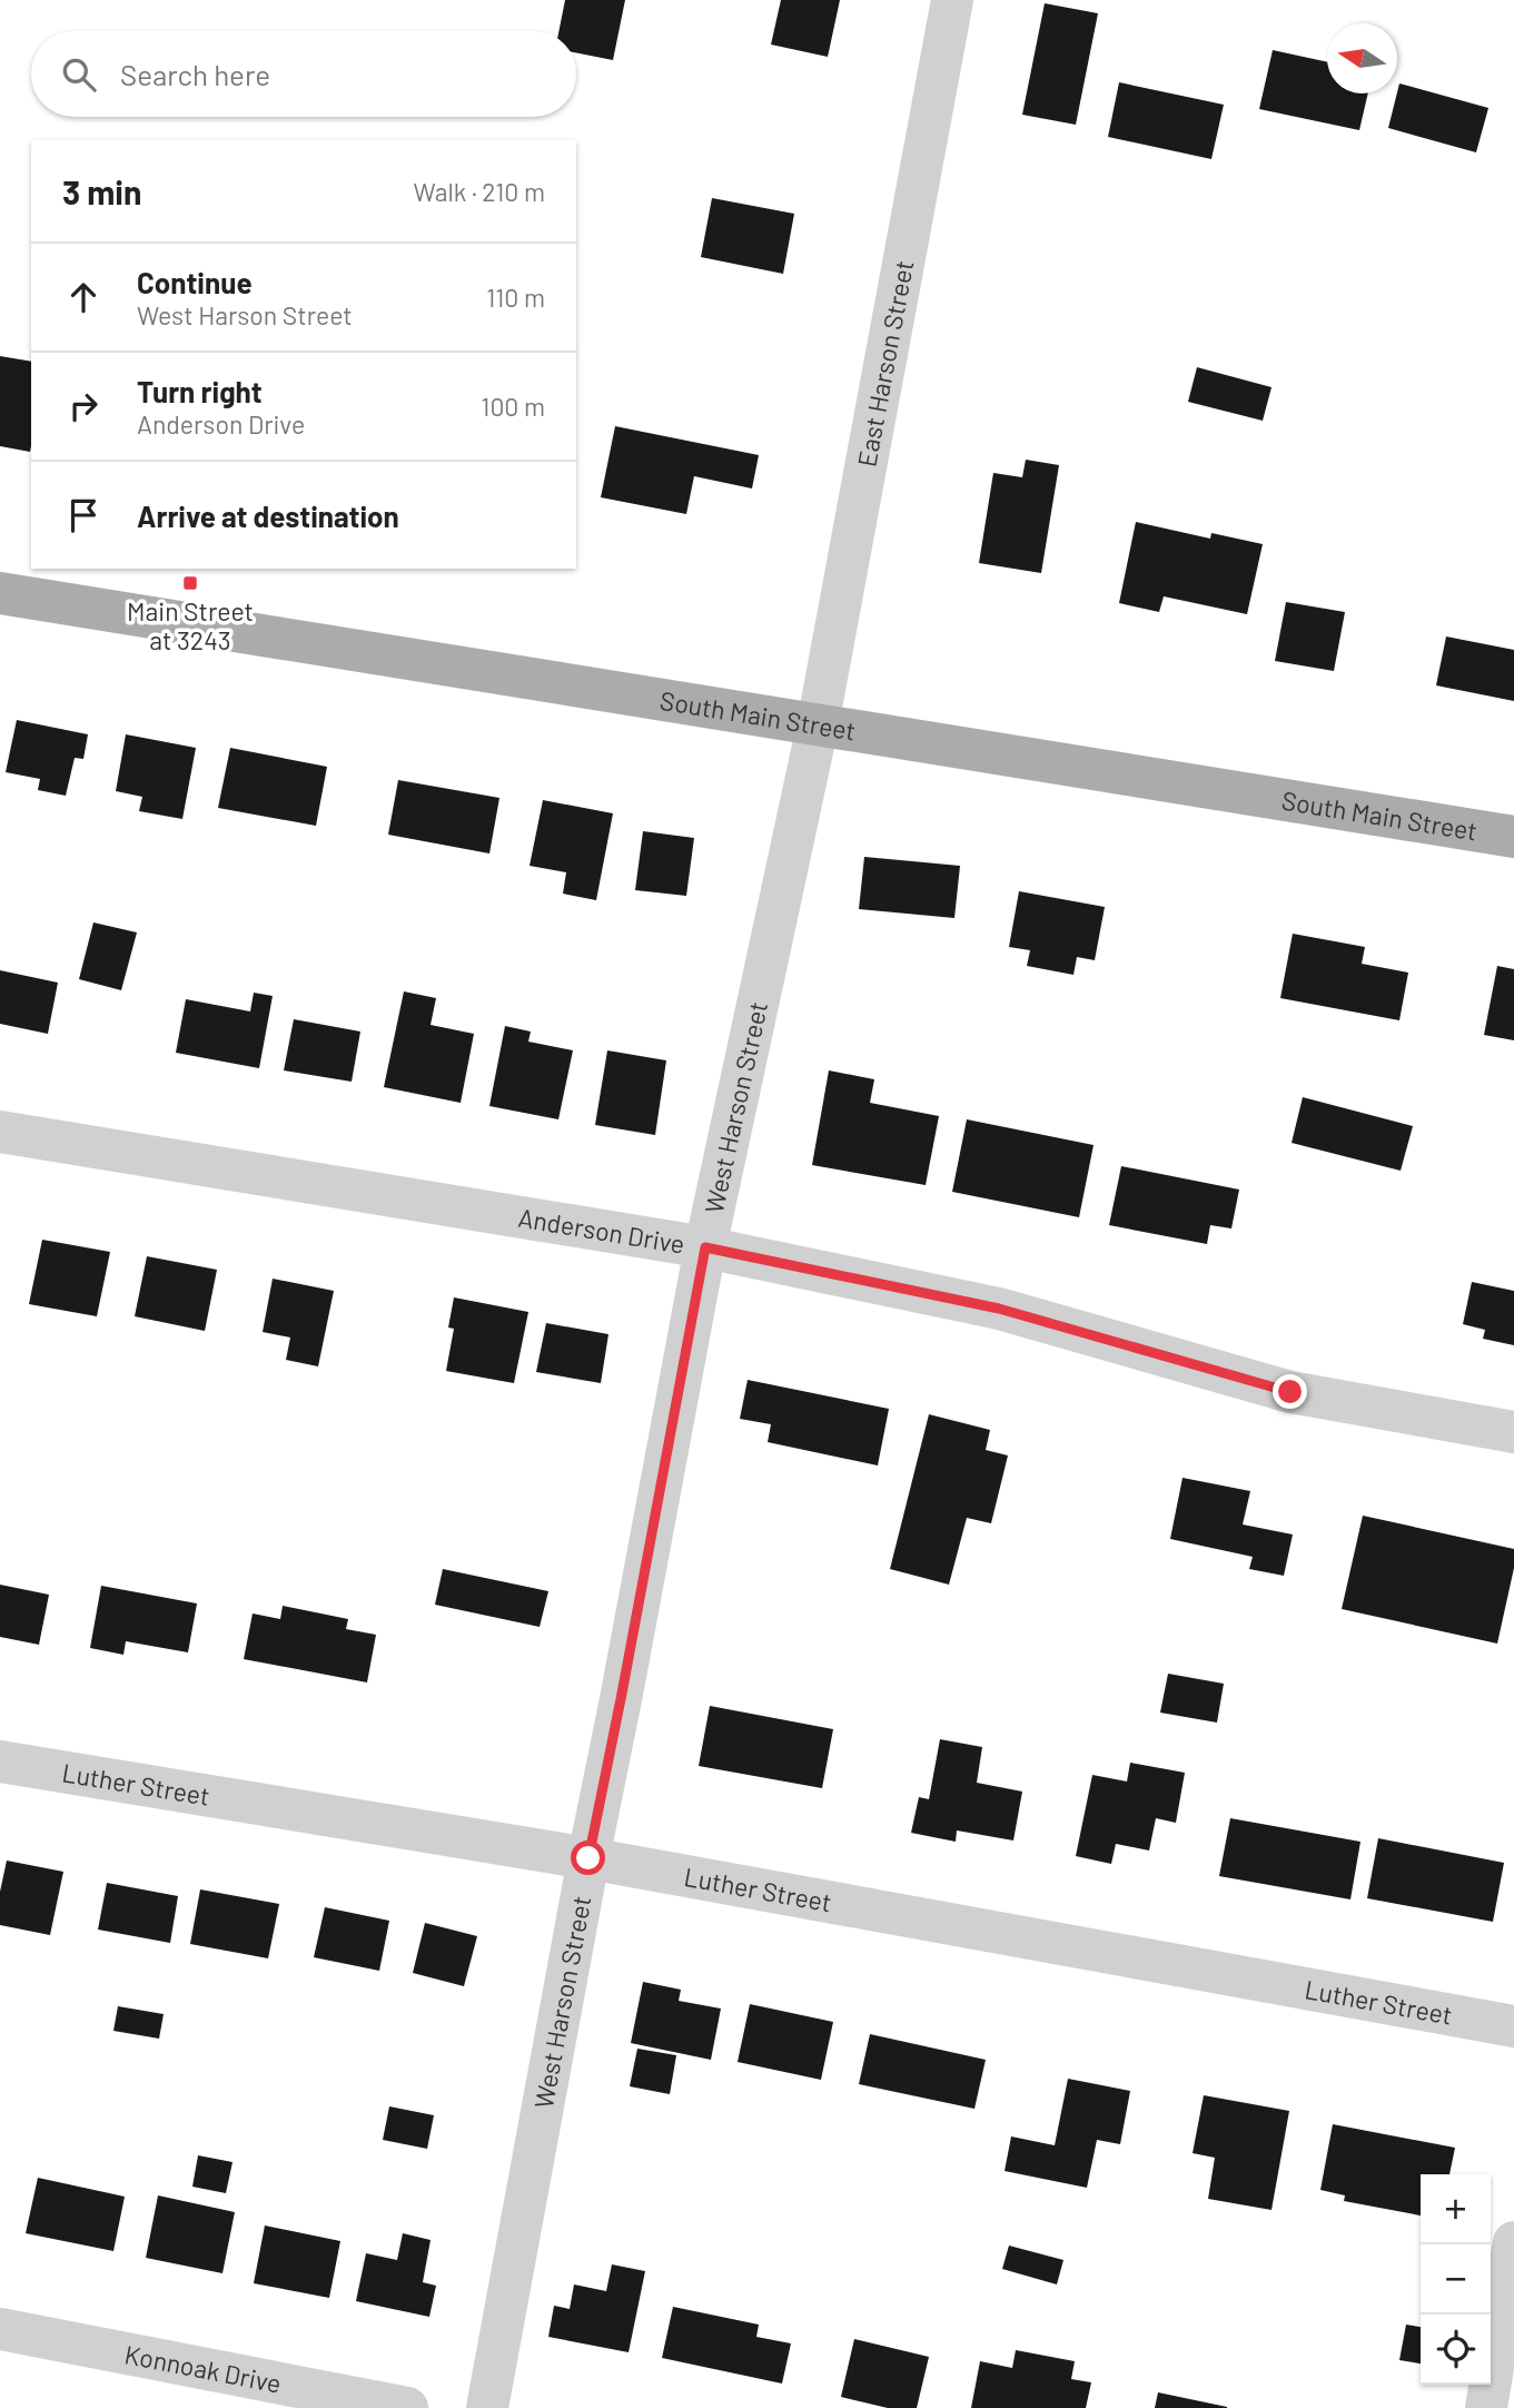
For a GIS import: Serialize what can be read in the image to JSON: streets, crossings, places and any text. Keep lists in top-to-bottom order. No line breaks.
{"streets":{"main road":["South Main Street"],"street":["East Harson Street","West Harson Street","Anderson Drive","Luther Street","Konnoak Drive"]},"crossings":[["East Harson Street","South Main Street"],["East Harson Street","West Harson Street"],["South Main Street","West Harson Street"],["West Harson Street","Anderson Drive"],["West Harson Street","Luther Street"]],"places":{"transit":["Main Street at 3243"]},"north":"left","page":{"search":"Search here","heading":["3 min","Walk · 210 m"],"list":[["Continue","West Harson Street","110 m"],["Turn right","Anderson Drive","100 m"],"Arrive at destination"],"map_buttons":["+","−"]}}
